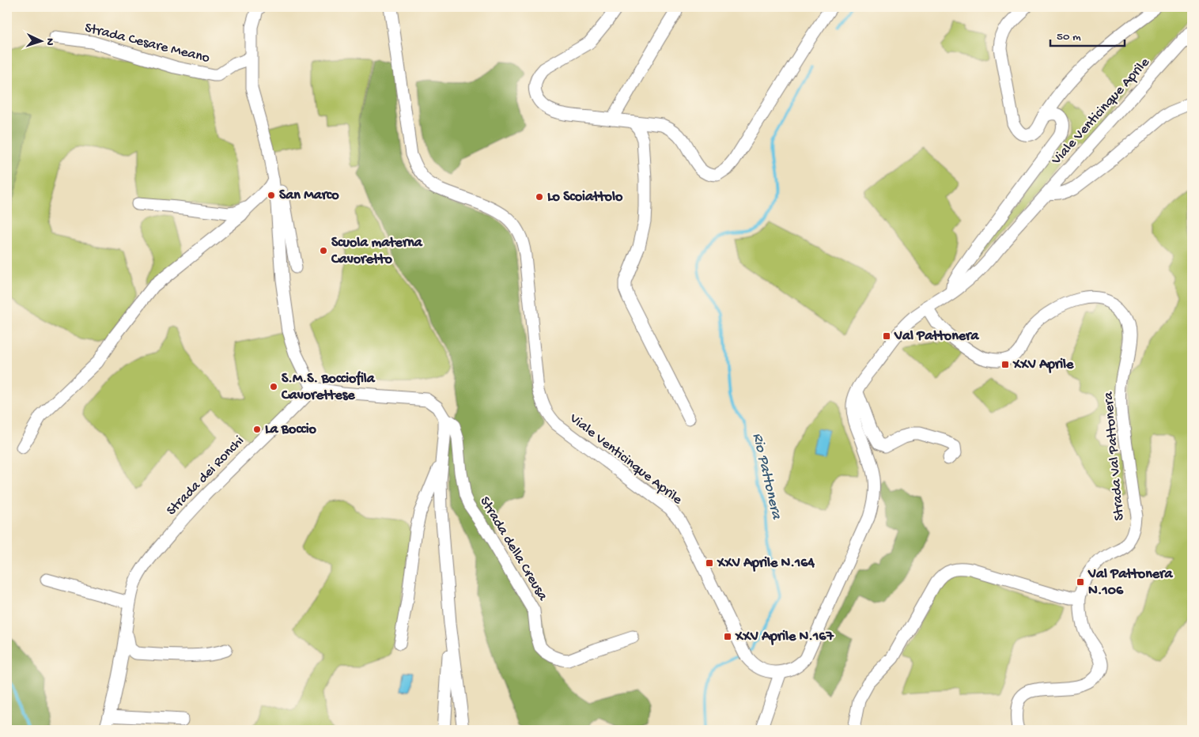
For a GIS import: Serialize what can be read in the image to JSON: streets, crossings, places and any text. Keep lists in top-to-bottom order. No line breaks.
{"streets":{"street":["Strada Cesare Meano","Viale Venticinque Aprile","Strada Val Pattonera","Strada dei Ronchi","Strada della Creusa"]},"crossings":[["Viale Venticinque Aprile","Strada Val Pattonera"],["Strada dei Ronchi","Strada della Creusa"]],"water":["Rio Pattonera"],"places":{"other":["San Marco","Lo Scoiattolo","Scuola materna Cavoretto","S.M.S. Bocciofila Cavorettese","La Boccio"],"transit":["Val Pattonera","XXV Aprile","XXV Aprile N.164","Val Pattonera N.106","XXV Aprile N.167"]},"scale_bar":"50 m","north":"right"}
